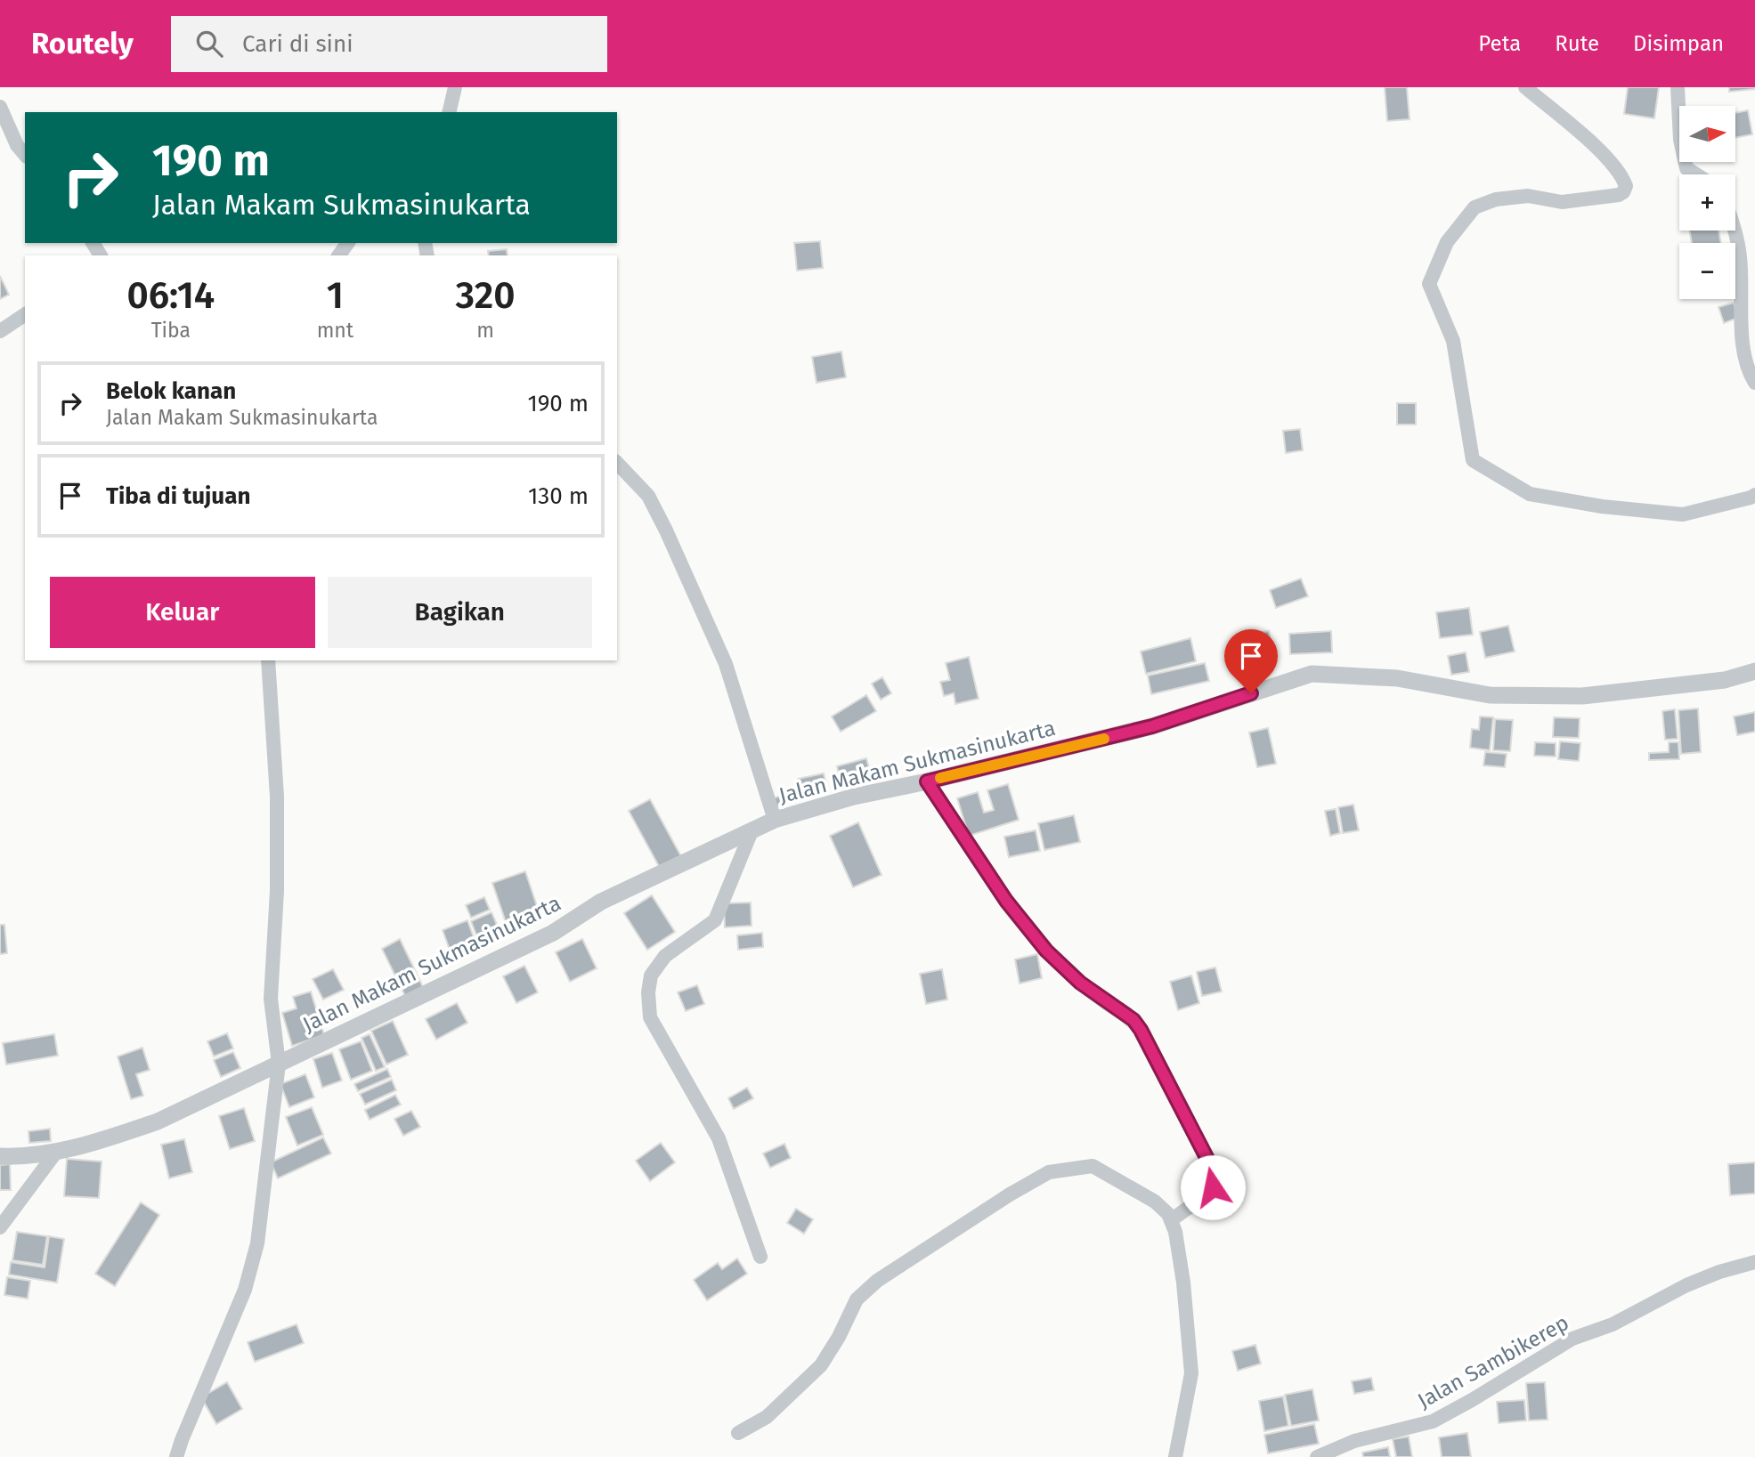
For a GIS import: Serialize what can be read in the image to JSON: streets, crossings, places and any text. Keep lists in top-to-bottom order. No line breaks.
{"streets":{"street":["Jalan Makam Sukmasinukarta","Jalan Sambikerep"]},"north":"right","page":{"header":"Routely","search":"Cari di sini","nav":["Peta","Rute","Disimpan"],"map_buttons":["+","−"],"turn":["190 m","Jalan Makam Sukmasinukarta"],"eta":["06:14","Tiba","1","mnt","320","m"],"list":[{"name":"Belok kanan","note":"Jalan Makam Sukmasinukarta","value":"190 m"},{"name":"Tiba di tujuan","value":"130 m"}],"buttons":["Keluar","Bagikan"]}}
